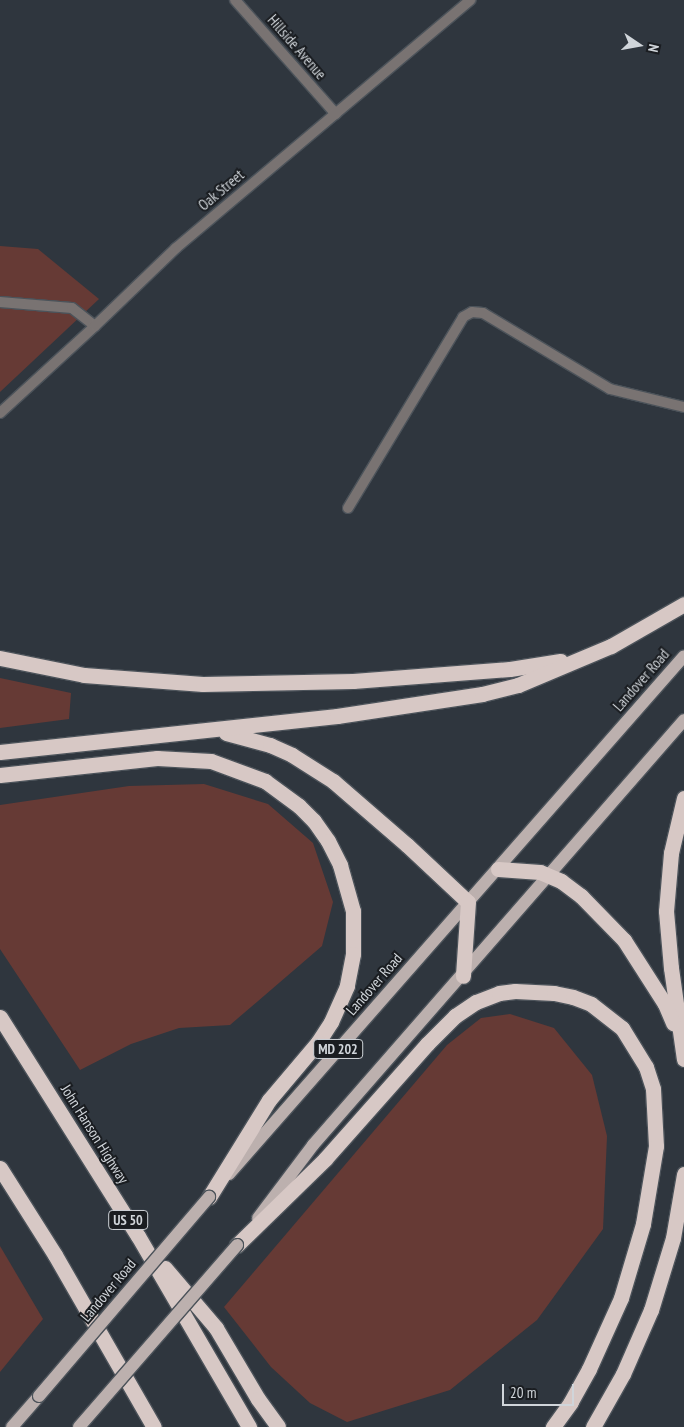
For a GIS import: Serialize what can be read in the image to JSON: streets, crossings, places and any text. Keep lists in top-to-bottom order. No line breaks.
{"streets":{"highway":["John Hanson Highway","US 50"],"main road":["Landover Road","MD 202"],"street":["Hillside Avenue","Oak Street"]},"crossings":[["Hillside Avenue","Oak Street"]],"scale_bar":"20 m","north":"right"}
